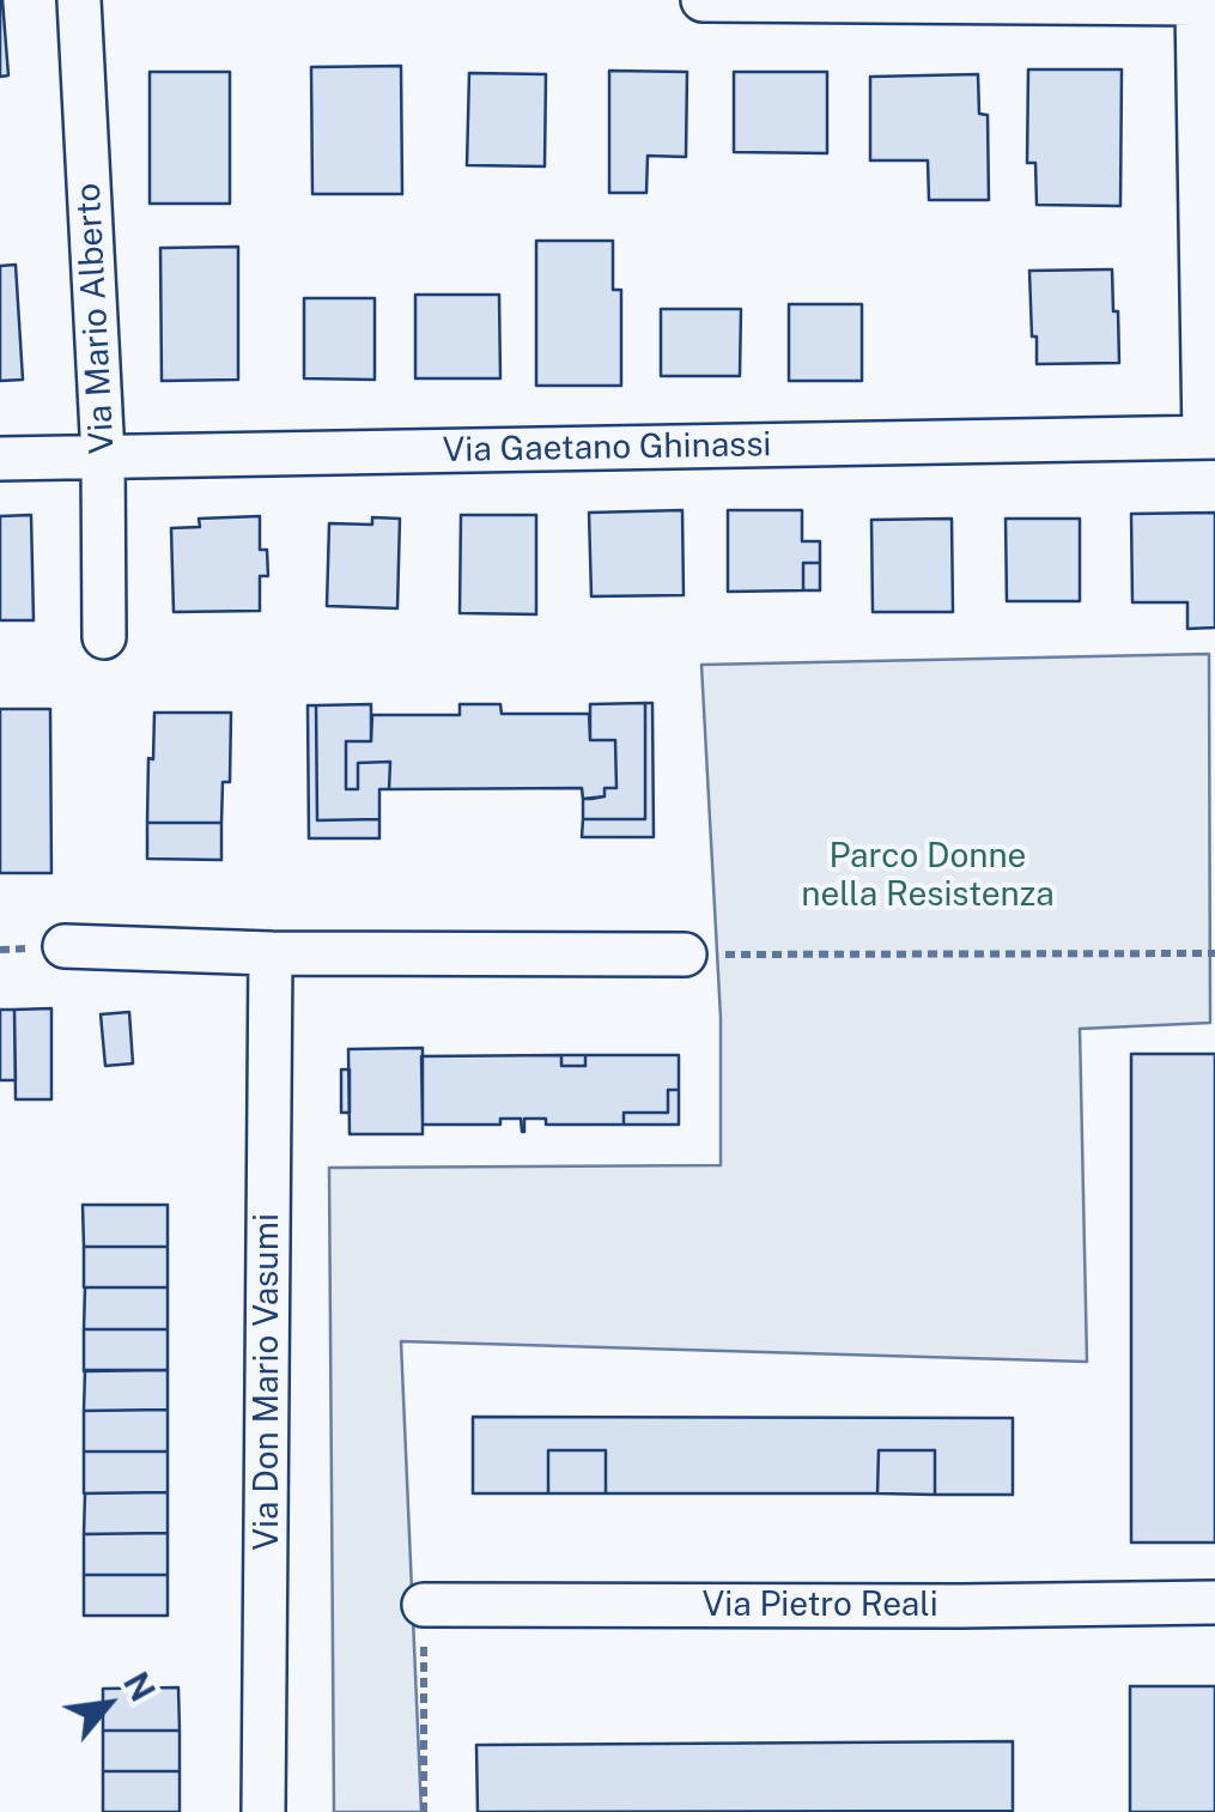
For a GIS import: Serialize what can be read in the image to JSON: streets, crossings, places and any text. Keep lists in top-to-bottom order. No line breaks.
{"streets":{"street":["Via Mario Alberto","Via Gaetano Ghinassi","Via Don Mario Vasumi","Via Pietro Reali"]},"crossings":[["Via Mario Alberto","Via Gaetano Ghinassi"]],"parks":["Parco Donne nella Resistenza"],"north":"top right"}
